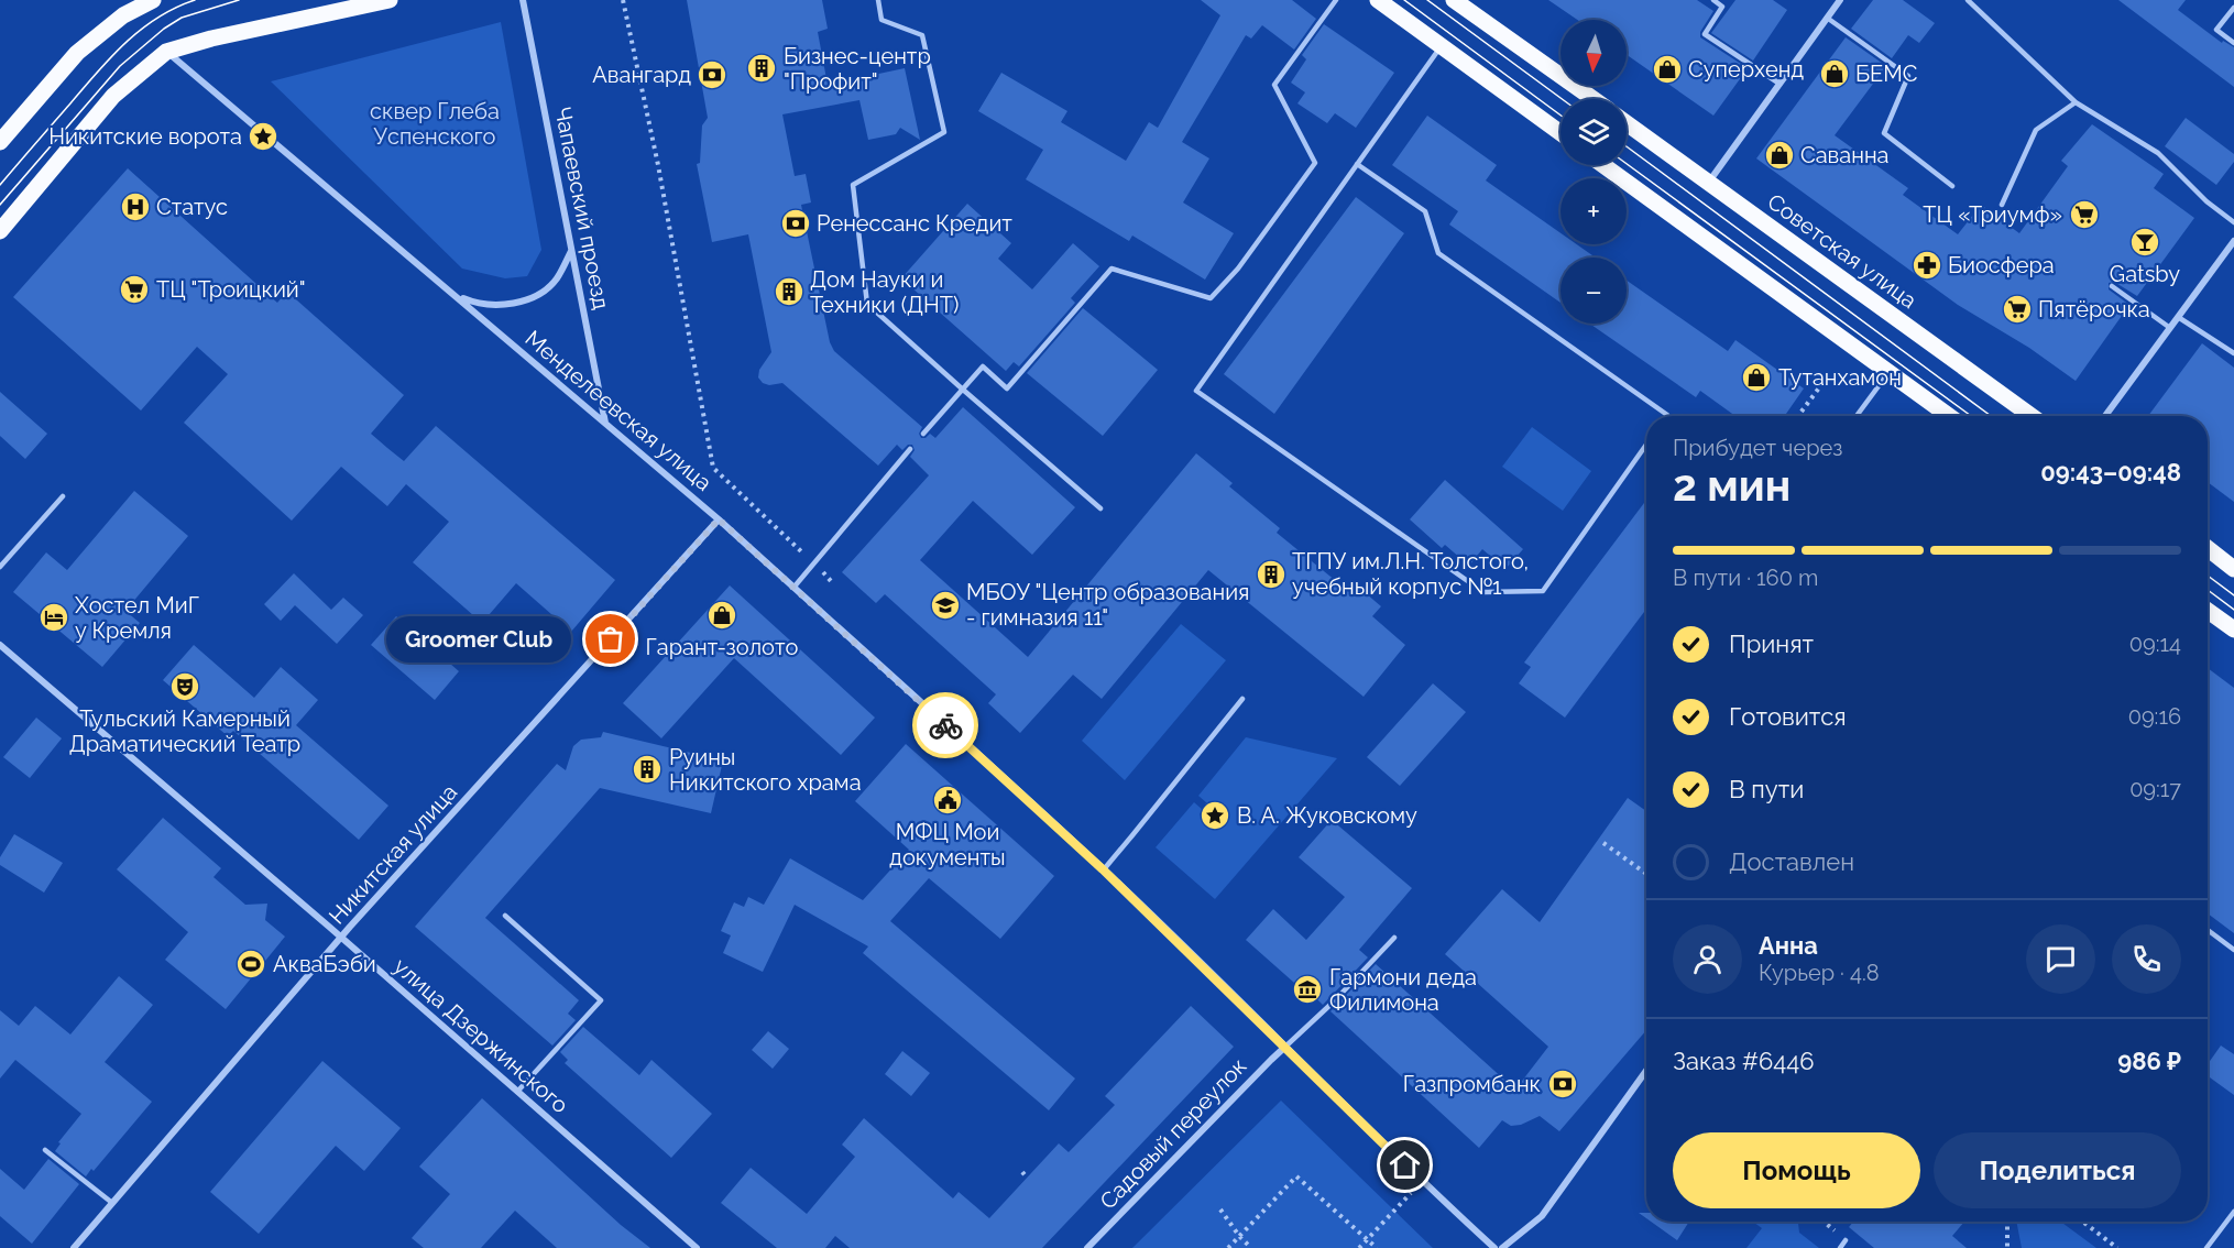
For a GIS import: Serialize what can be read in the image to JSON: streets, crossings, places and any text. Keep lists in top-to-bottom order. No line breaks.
{"streets":{"main road":["Советская улица"],"street":["Чапаевский проезд","Менделеевская улица","Никитская улица","улица Дзержинского","Садовый переулок"]},"crossings":[["Чапаевский проезд","Менделеевская улица"],["Менделеевская улица","Никитская улица"],["Менделеевская улица","Садовый переулок"],["Никитская улица","улица Дзержинского"]],"parks":["сквер Глеба Успенского"],"places":{"building":["Бизнес-центр \"Профит\"","Дом Науки и Техники (ДНТ)","ТГПУ им.Л.Н. Толстого, учебный корпус №1","Руины Никитского храма"],"shop":["Суперхенд","БЕМС","Саванна","Тутанхамон","Гарант-золото"],"bank":["Авангард","Ренессанс Кредит","Газпромбанк"],"place":["Никитские ворота","В. А. Жуковскому"],"hospital":["Статус"],"supermarket":["ТЦ «Триумф»","ТЦ \"Троицкий\"","Пятёрочка"],"bar":["Gatsby"],"pharmacy":["Биосфера"],"school or university":["МБОУ \"Центр образования - гимназия 11\""],"hotel":["Хостел МиГ у Кремля"],"other":["Groomer Club"],"theatre":["Тульский Камерный Драматический Театр"],"public building":["МФЦ Мои документы"],"sports":["АкваБэби"],"museum":["Гармони деда Филимона"]},"north":"bottom","page":{"map_buttons":["+","−"],"heading":["2 мин","Прибудет через","09:43–09:48"],"panel":["Анна","Курьер · 4.8","Заказ #6446","986 ₽"],"bar":"В пути · 160 m","list":[["Принят","09:14"],["Готовится","09:16"],["В пути","09:17"],"Доставлен"],"bubble":"Groomer Club","buttons":["Помощь","Поделиться"]}}
